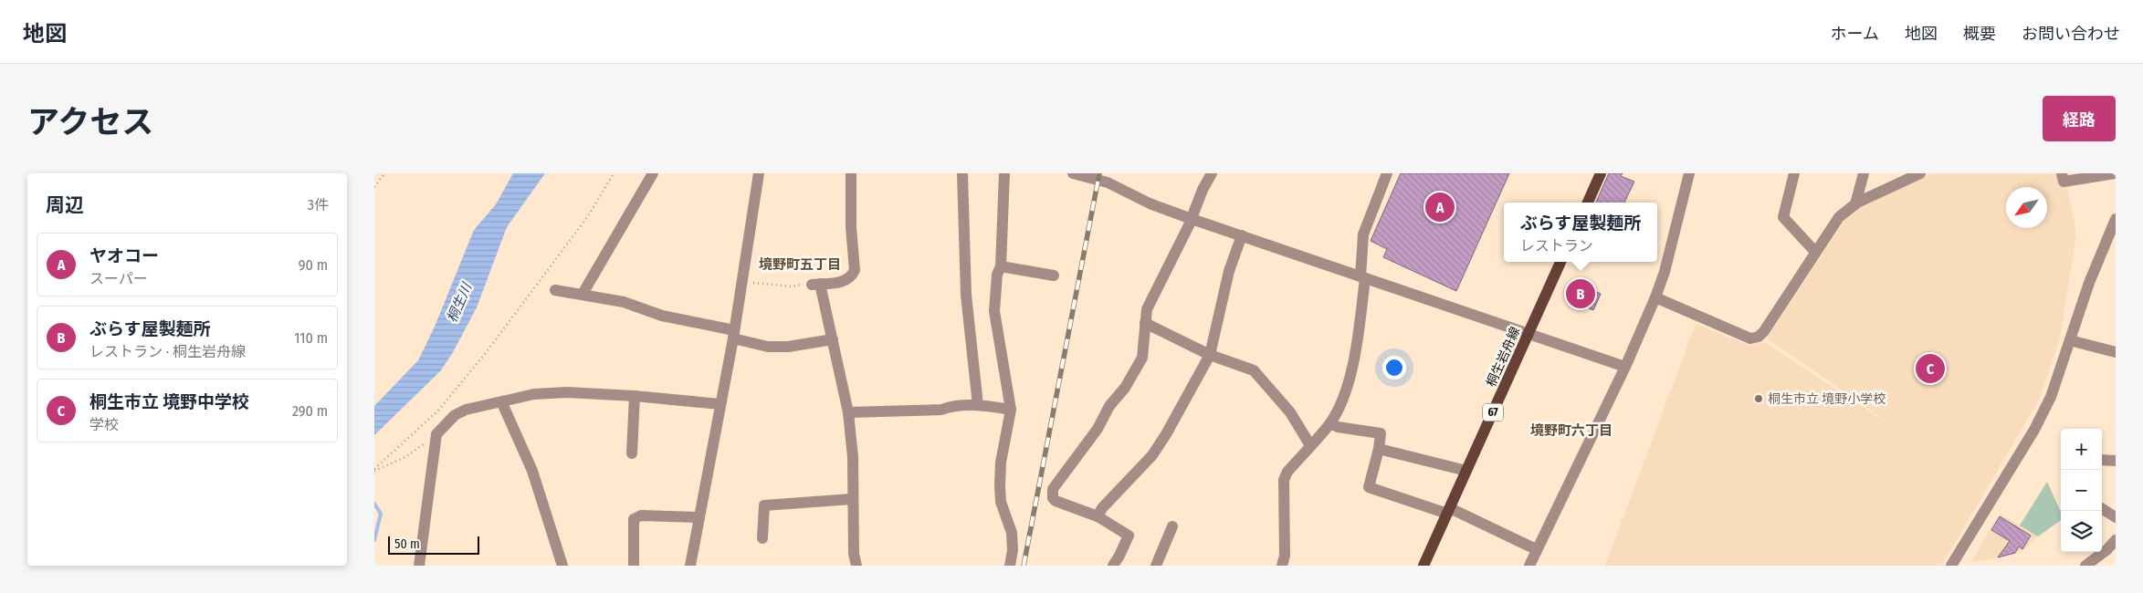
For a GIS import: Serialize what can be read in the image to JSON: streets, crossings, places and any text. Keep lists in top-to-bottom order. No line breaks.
{"streets":{"main road":["桐生岩舟線","67"]},"districts":["境野町五丁目","境野町六丁目"],"water":["桐生川"],"places":["桐生市立 境野小学校"],"scale_bar":"50 m","north":"bottom left","page":{"header":"地図","nav":["ホーム","地図","概要","お問い合わせ"],"title":"アクセス","buttons":"経路","heading":["周辺","3件"],"pins":["A","B","C"],"popup":["ぶらす屋製麺所","レストラン"],"list":[{"mark":"A","name":"ヤオコー","note":"スーパー","value":"90 m"},{"mark":"B","name":"ぶらす屋製麺所","note":"レストラン · 桐生岩舟線","value":"110 m"},{"mark":"C","name":"桐生市立 境野中学校","note":"学校","value":"290 m"}],"map_buttons":["+","−"],"scale":"50 m"}}
